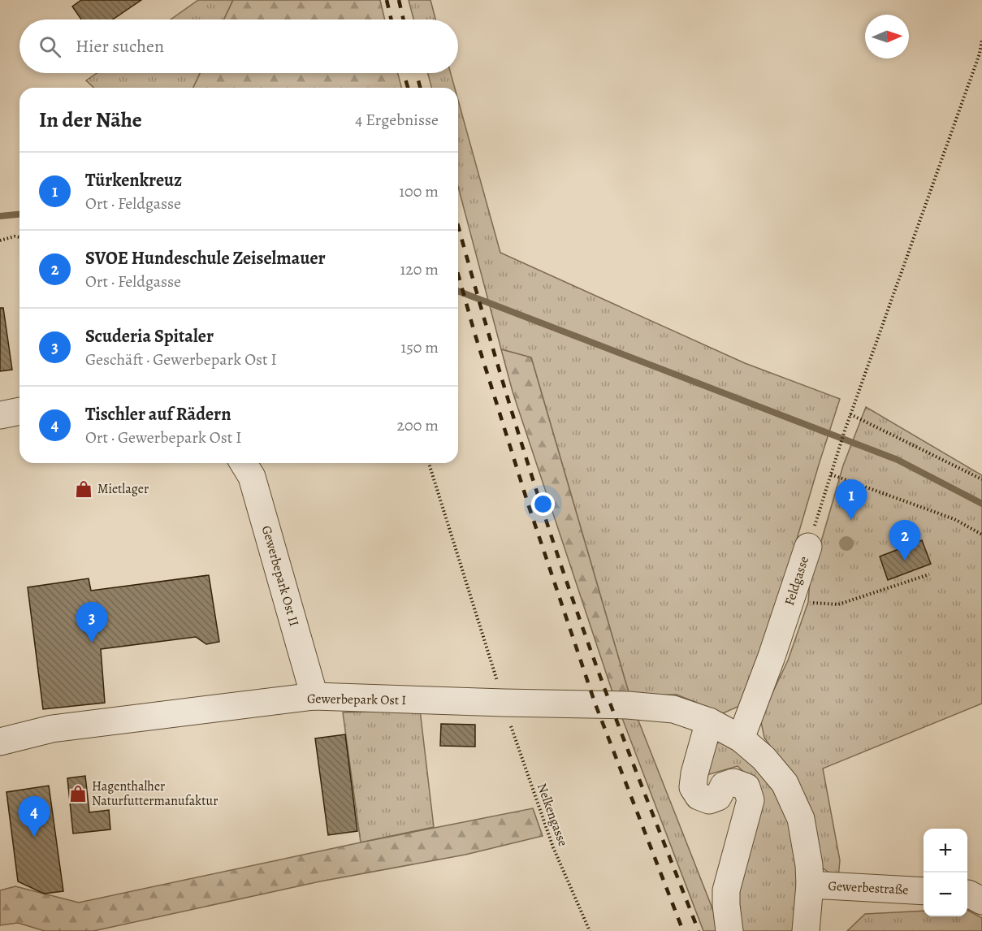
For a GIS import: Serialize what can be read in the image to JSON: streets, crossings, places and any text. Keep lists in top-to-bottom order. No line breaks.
{"streets":{"street":["Gewerbepark Ost II","Feldgasse","Gewerbepark Ost I","Gewerbestraße"],"path":["Nelkengasse"]},"crossings":[["Gewerbepark Ost II","Gewerbepark Ost I"],["Feldgasse","Gewerbepark Ost I"],["Gewerbepark Ost I","Nelkengasse"],["Gewerbepark Ost I","Gewerbestraße"]],"places":{"shop":["Mietlager","Hagenthalher Naturfuttermanufaktur"]},"north":"right","page":{"search":"Hier suchen","heading":["In der Nähe","4 Ergebnisse"],"list":[{"mark":"1","name":"Türkenkreuz","note":"Ort · Feldgasse","value":"100 m"},{"mark":"2","name":"SVOE Hundeschule Zeiselmauer","note":"Ort · Feldgasse","value":"120 m"},{"mark":"3","name":"Scuderia Spitaler","note":"Geschäft · Gewerbepark Ost I","value":"150 m"},{"mark":"4","name":"Tischler auf Rädern","note":"Ort · Gewerbepark Ost I","value":"200 m"}],"pins":["1","2","3","4"],"map_buttons":["+","−"]}}
